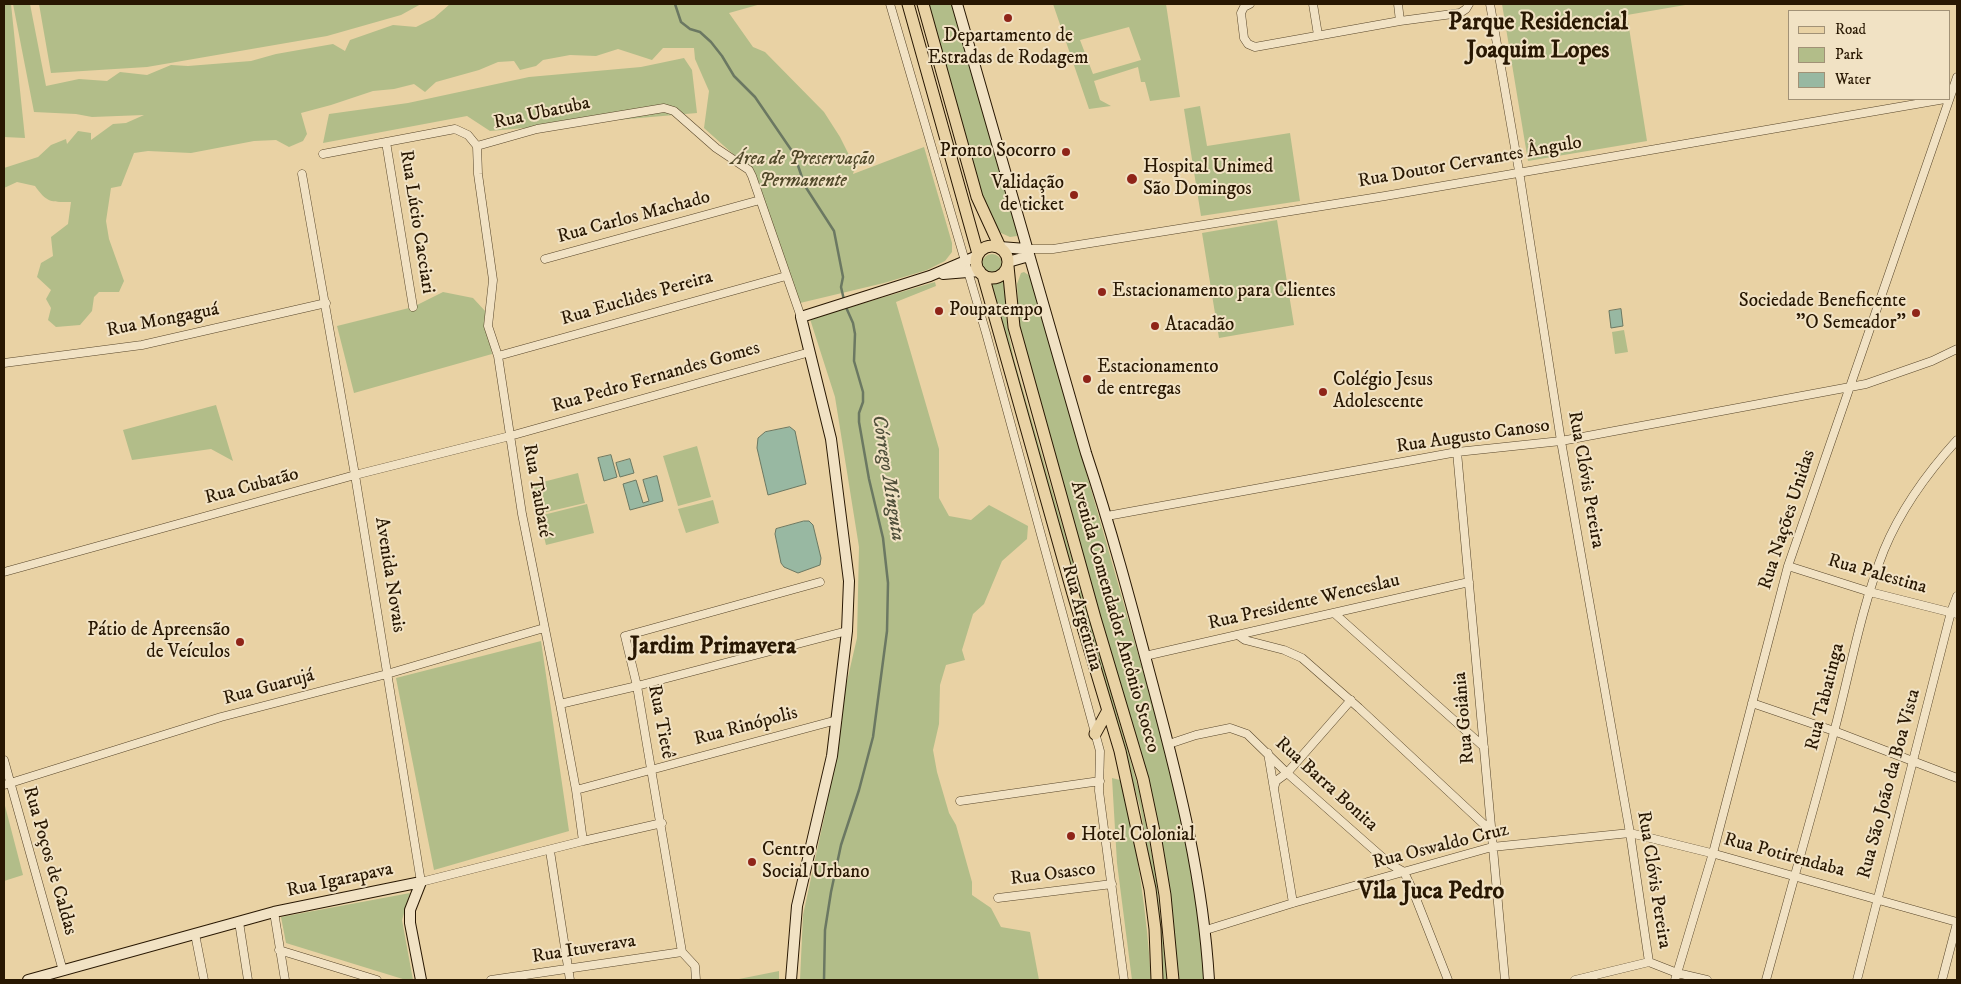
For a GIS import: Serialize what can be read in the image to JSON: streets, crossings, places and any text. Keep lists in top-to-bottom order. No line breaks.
{"streets":{"main road":["Avenida Comendador Antônio Stocco"],"street":["Rua Ubatuba","Rua Doutor Cervantes Ângulo","Rua Carlos Machado","Rua Lúcio Cacciari","Rua Euclides Pereira","Rua Mongaguá","Rua Pedro Fernandes Gomes","Rua Augusto Canoso","Rua Clóvis Pereira","Rua Cubatão","Rua Taubaté","Rua Nações Unidas","Avenida Novais","Rua Palestina","Rua Presidente Wenceslau","Rua Argentina","Rua Guarujá","Rua Tabatinga","Rua Goiânia","Rua Tietê","Rua Rinópolis","Rua São João da Boa Vista","Rua Barra Bonita","Rua Oswaldo Cruz","Rua Potirendaba","Rua Poços de Caldas","Rua Osasco","Rua Igarapava","Rua Ituverava"]},"crossings":[["Rua Ubatuba","Rua Carlos Machado"],["Rua Ubatuba","Rua Lúcio Cacciari"],["Rua Ubatuba","Rua Taubaté"],["Rua Doutor Cervantes Ângulo","Rua Clóvis Pereira"],["Rua Euclides Pereira","Rua Taubaté"],["Rua Mongaguá","Avenida Novais"],["Rua Pedro Fernandes Gomes","Rua Cubatão"],["Rua Pedro Fernandes Gomes","Rua Taubaté"],["Rua Augusto Canoso","Rua Clóvis Pereira"],["Rua Augusto Canoso","Rua Nações Unidas"],["Rua Augusto Canoso","Rua Goiânia"],["Rua Clóvis Pereira","Rua Oswaldo Cruz"],["Rua Clóvis Pereira","Rua Potirendaba"],["Rua Cubatão","Rua Taubaté"],["Rua Cubatão","Avenida Novais"],["Rua Taubaté","Rua Guarujá"],["Rua Taubaté","Rua Rinópolis"],["Rua Taubaté","Rua Igarapava"],["Rua Nações Unidas","Rua Palestina"],["Rua Nações Unidas","Rua Potirendaba"],["Avenida Novais","Rua Guarujá"],["Avenida Novais","Rua Igarapava"],["Rua Palestina","Rua Tabatinga"],["Rua Palestina","Rua São João da Boa Vista"],["Rua Presidente Wenceslau","Rua Goiânia"],["Avenida Comendador Antônio Stocco","Rua Argentina"],["Rua Argentina","Rua Osasco"],["Rua Guarujá","Rua Poços de Caldas"],["Rua Tabatinga","Rua Potirendaba"],["Rua Goiânia","Rua Oswaldo Cruz"],["Rua Tietê","Rua Rinópolis"],["Rua Tietê","Rua Igarapava"],["Rua Tietê","Rua Ituverava"],["Rua São João da Boa Vista","Rua Potirendaba"],["Rua Barra Bonita","Rua Oswaldo Cruz"],["Rua Oswaldo Cruz","Rua Potirendaba"],["Rua Poços de Caldas","Rua Igarapava"]],"districts":["Parque Residencial Joaquim Lopes","Jardim Primavera","Vila Juca Pedro"],"water":["Córrego Minguta"],"parks":["Área de Preservação Permanente"],"places":["Departamento de Estradas de Rodagem","Pronto Socorro","Hospital Unimed São Domingos","Validação de ticket","Estacionamento para Clientes","Poupatempo","Sociedade Beneficente \"O Semeador\"","Atacadão","Estacionamento de entregas","Colégio Jesus Adolescente","Pátio de Apreensão de Veículos","Hotel Colonial","Centro Social Urbano"],"legend":["Road","Park","Water"]}
